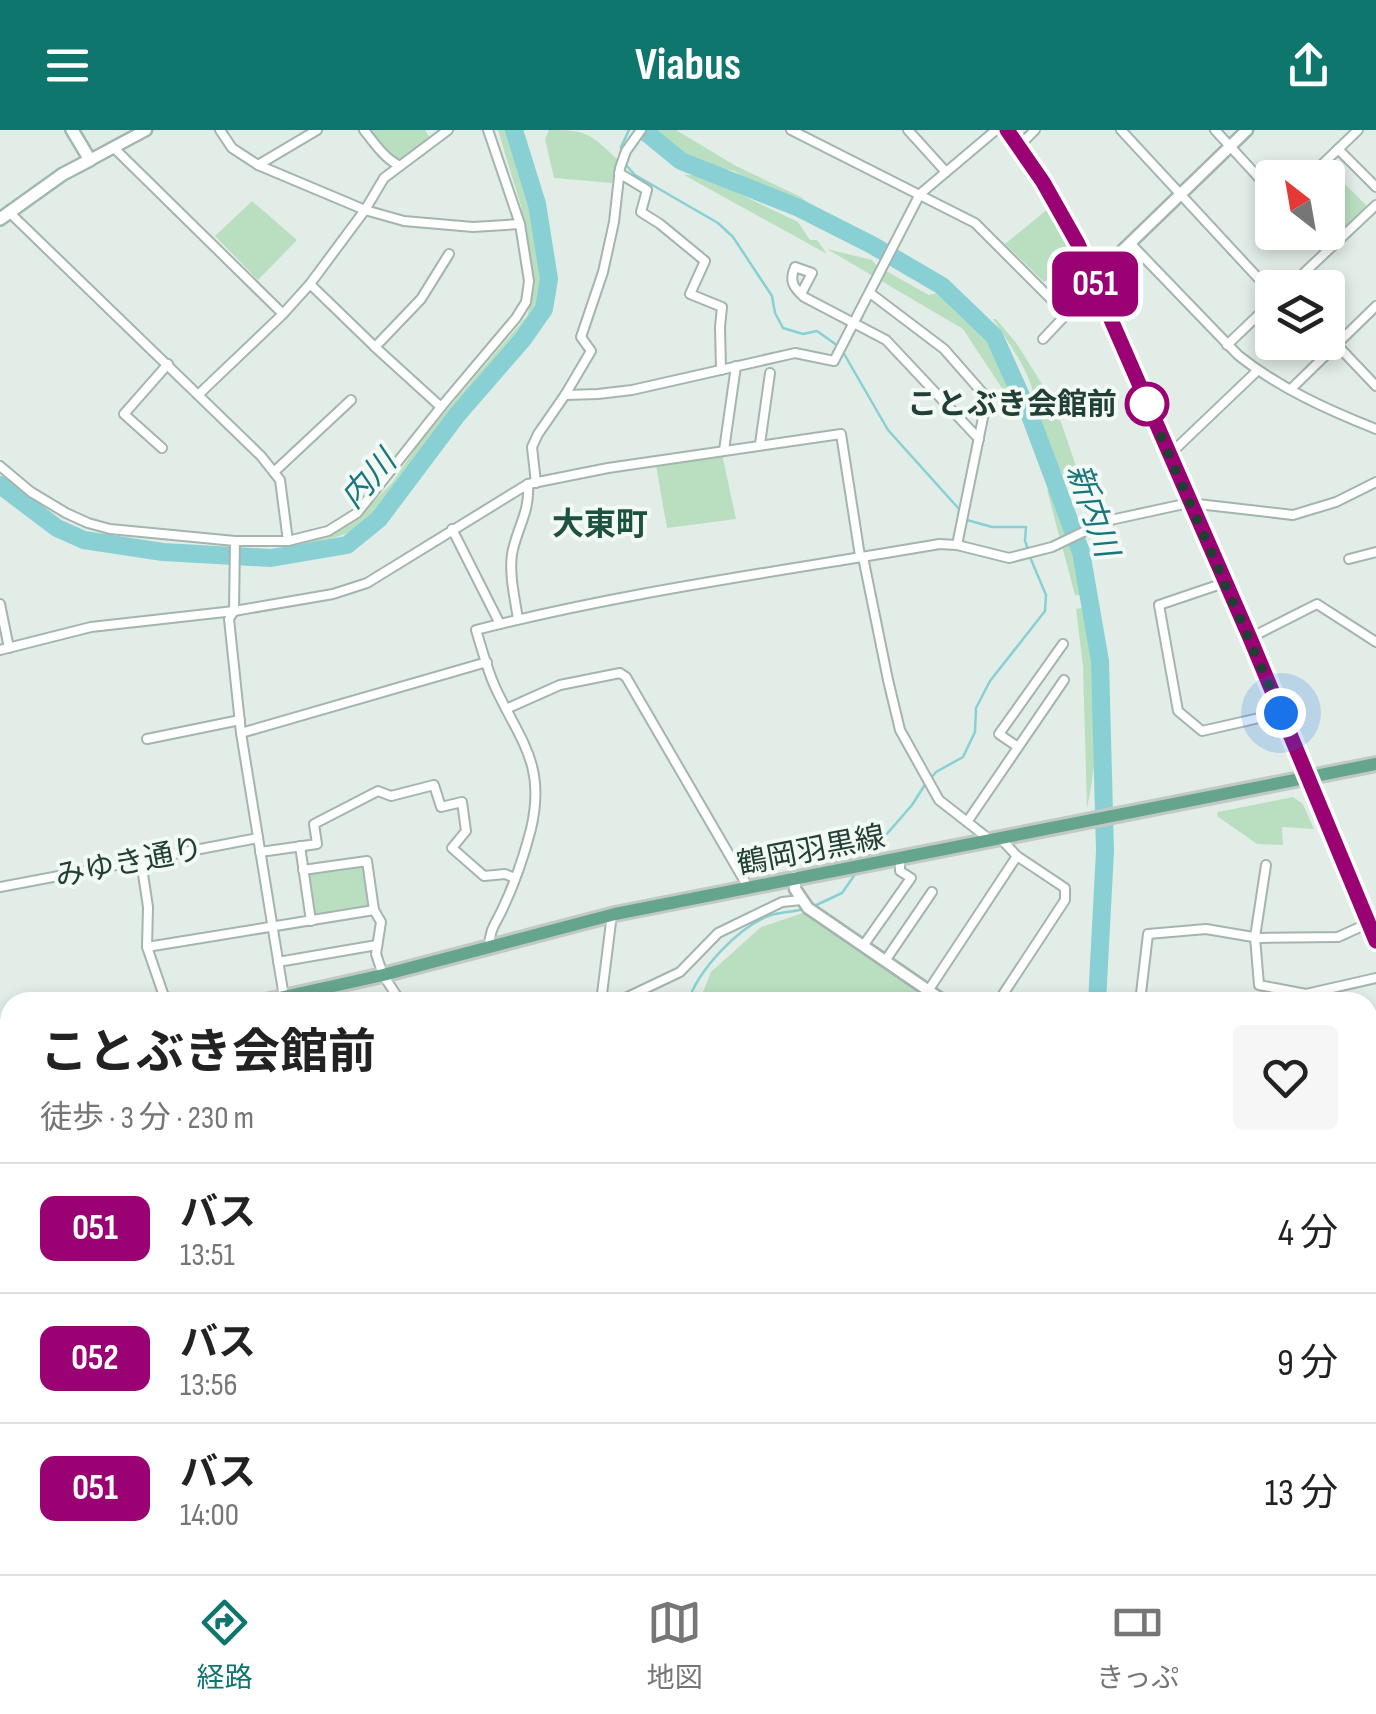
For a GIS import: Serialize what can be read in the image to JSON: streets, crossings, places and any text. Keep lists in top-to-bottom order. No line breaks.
{"streets":{"main road":["鶴岡羽黒線"],"street":["みゆき通り"]},"districts":["大東町"],"water":["内川","新内川"],"places":["ことぶき会館前"],"lines":["bus line 051"],"north":"top left","page":{"header":"Viabus","on_map":"051","heading":["ことぶき会館前","徒歩 · 3 分 · 230 m"],"list":[{"mark":"051","name":"バス","note":"13:51","value":"4 分"},{"mark":"052","name":"バス","note":"13:56","value":"9 分"},{"mark":"051","name":"バス","note":"14:00","value":"13 分"}],"tabs":["経路","地図","きっぷ"]}}
